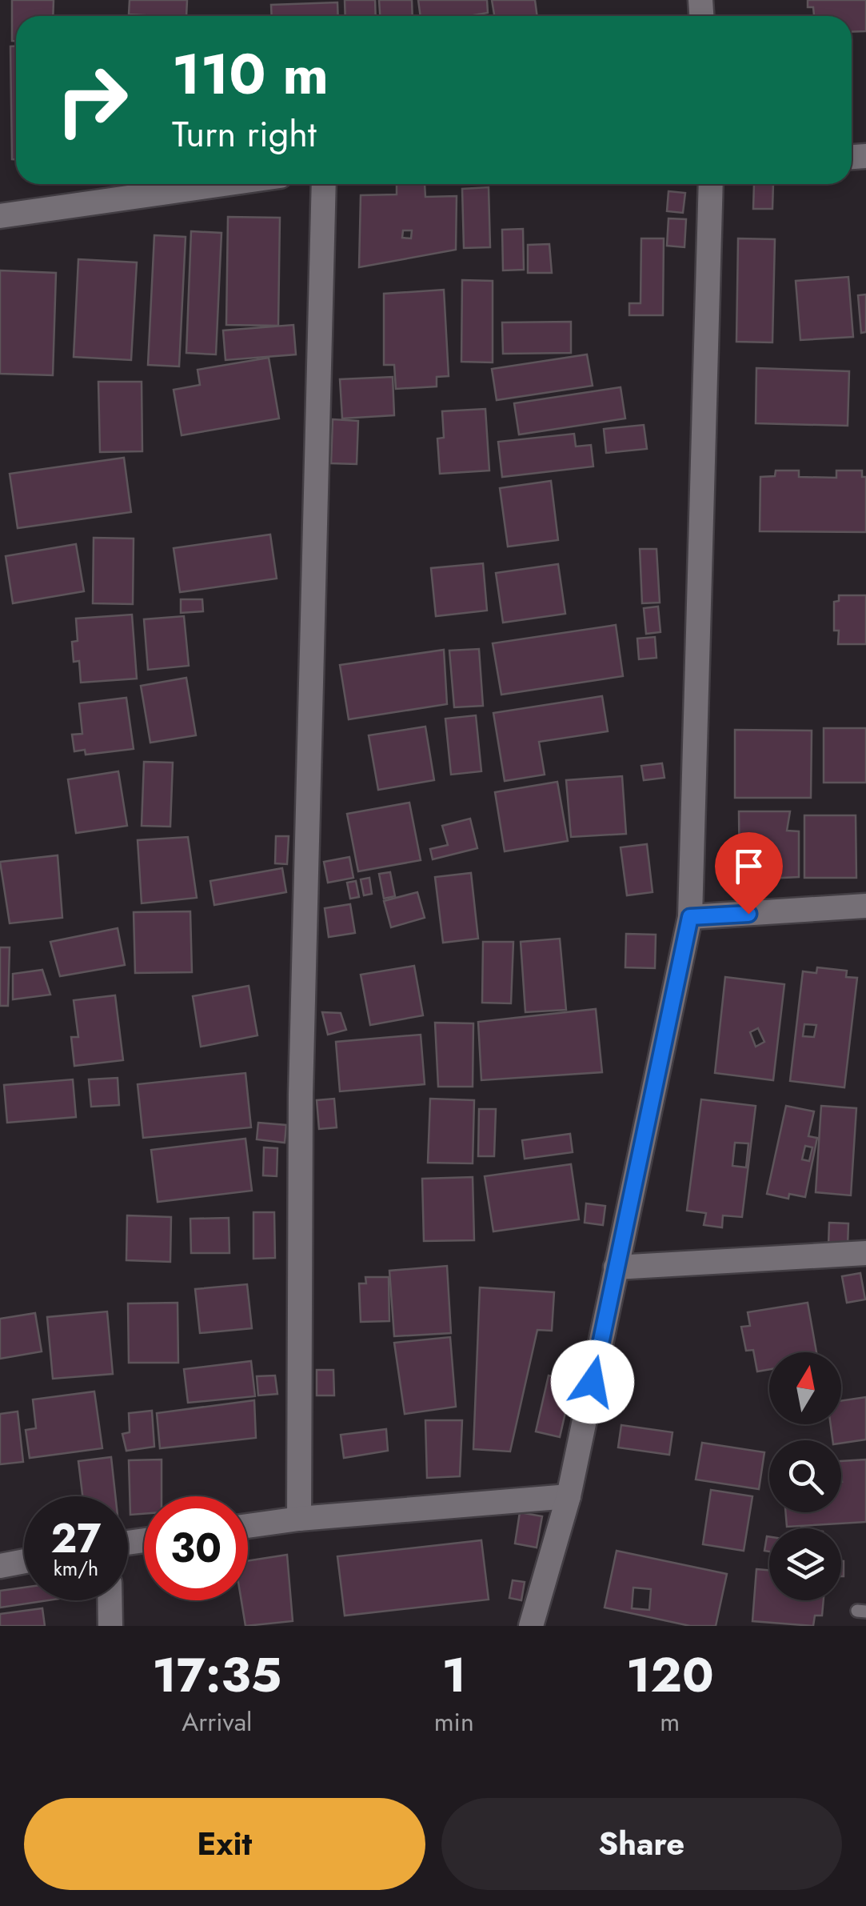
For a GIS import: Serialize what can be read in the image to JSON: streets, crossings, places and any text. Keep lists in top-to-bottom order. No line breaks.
{"north":"top","page":{"turn":["110 m","Turn right"],"speed":"27 km/h","limit":"30","eta":["17:35","Arrival","1","min","120","m"],"buttons":["Exit","Share"]}}
